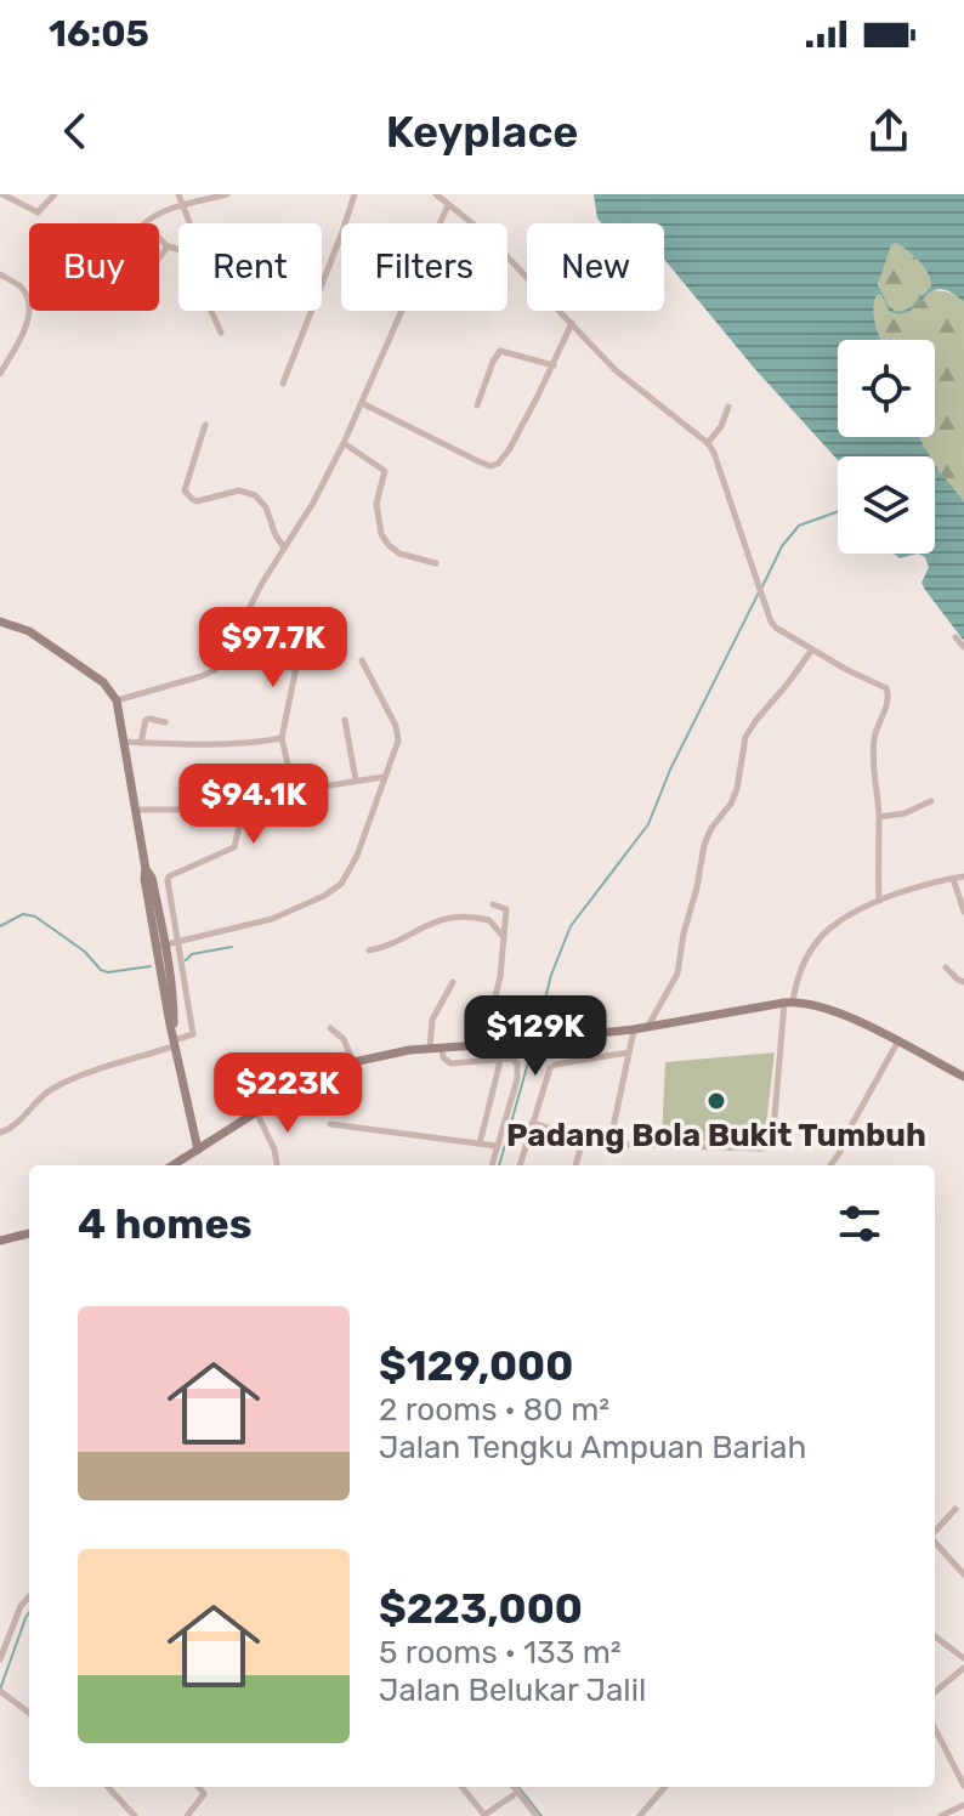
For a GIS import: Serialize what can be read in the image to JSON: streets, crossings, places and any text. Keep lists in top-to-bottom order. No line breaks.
{"places":["Padang Bola Bukit Tumbuh"],"page":{"status":"16:05","header":"Keyplace","chip":["Buy","Rent","Filters","New"],"price":["$97.7K","$94.1K","$129K","$223K"],"heading":"4 homes","list":[{"name":"$129,000","note":"2 rooms · 80 m² · Jalan Tengku Ampuan Bariah"},{"name":"$223,000","note":"5 rooms · 133 m² · Jalan Belukar Jalil"}]}}
